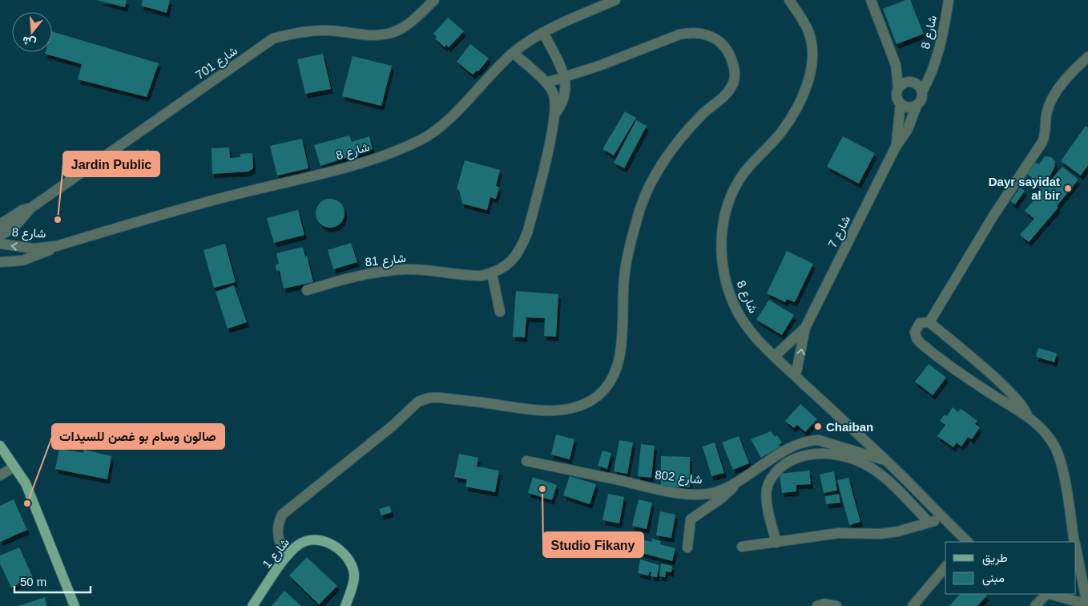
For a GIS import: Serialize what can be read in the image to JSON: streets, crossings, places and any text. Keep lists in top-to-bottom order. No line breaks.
{"streets":{"main road":["شارع 1"],"street":["شارع 8","شارع 701","شارع 7","شارع 81","شارع 802"]},"crossings":[["شارع 8","شارع 7"],["شارع 8","شارع 81"],["شارع 8","شارع 802"]],"places":["Dayr sayidat al bir","Jardin Public","Chaiban","Studio Fikany","صالون وسام بو غصن للسيدات"],"legend":["طريق","مبنى"],"scale_bar":"50 m","north":"bottom"}
